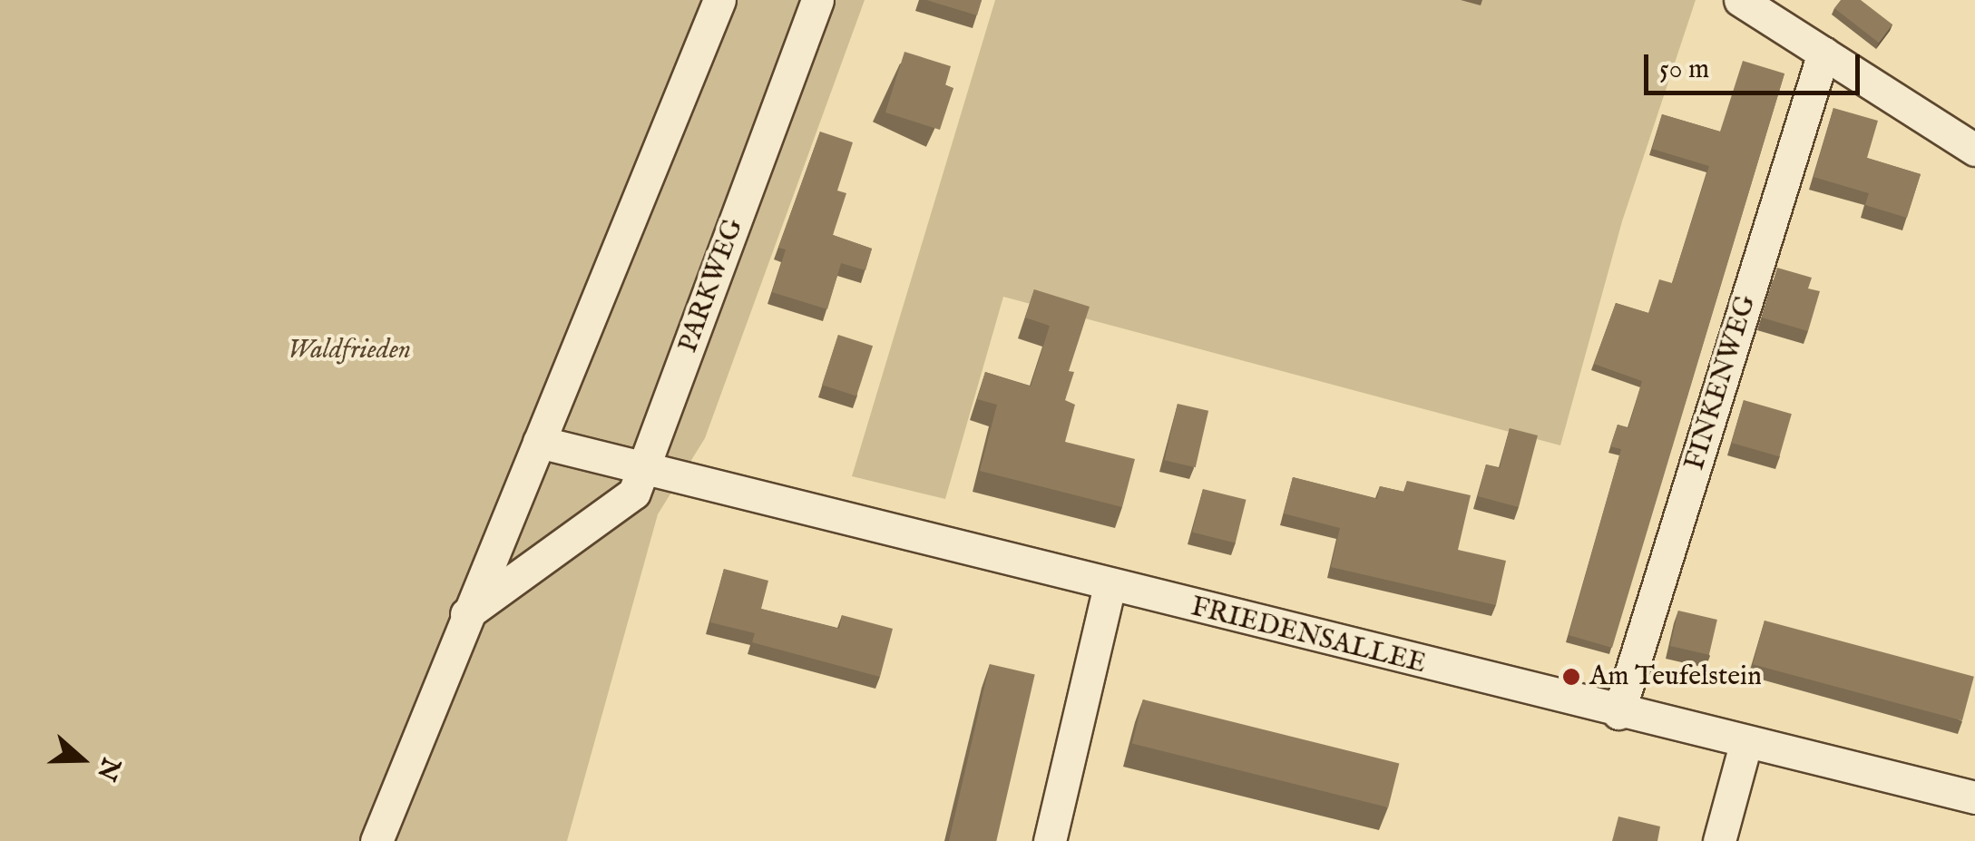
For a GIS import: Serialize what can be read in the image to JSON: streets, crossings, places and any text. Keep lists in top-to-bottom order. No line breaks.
{"streets":{"street":["PARKWEG","FINKENWEG","FRIEDENSALLEE"]},"crossings":[["PARKWEG","FRIEDENSALLEE"],["FINKENWEG","FRIEDENSALLEE"]],"parks":["Waldfrieden"],"places":["Am Teufelstein"],"scale_bar":"50 m","north":"right"}
